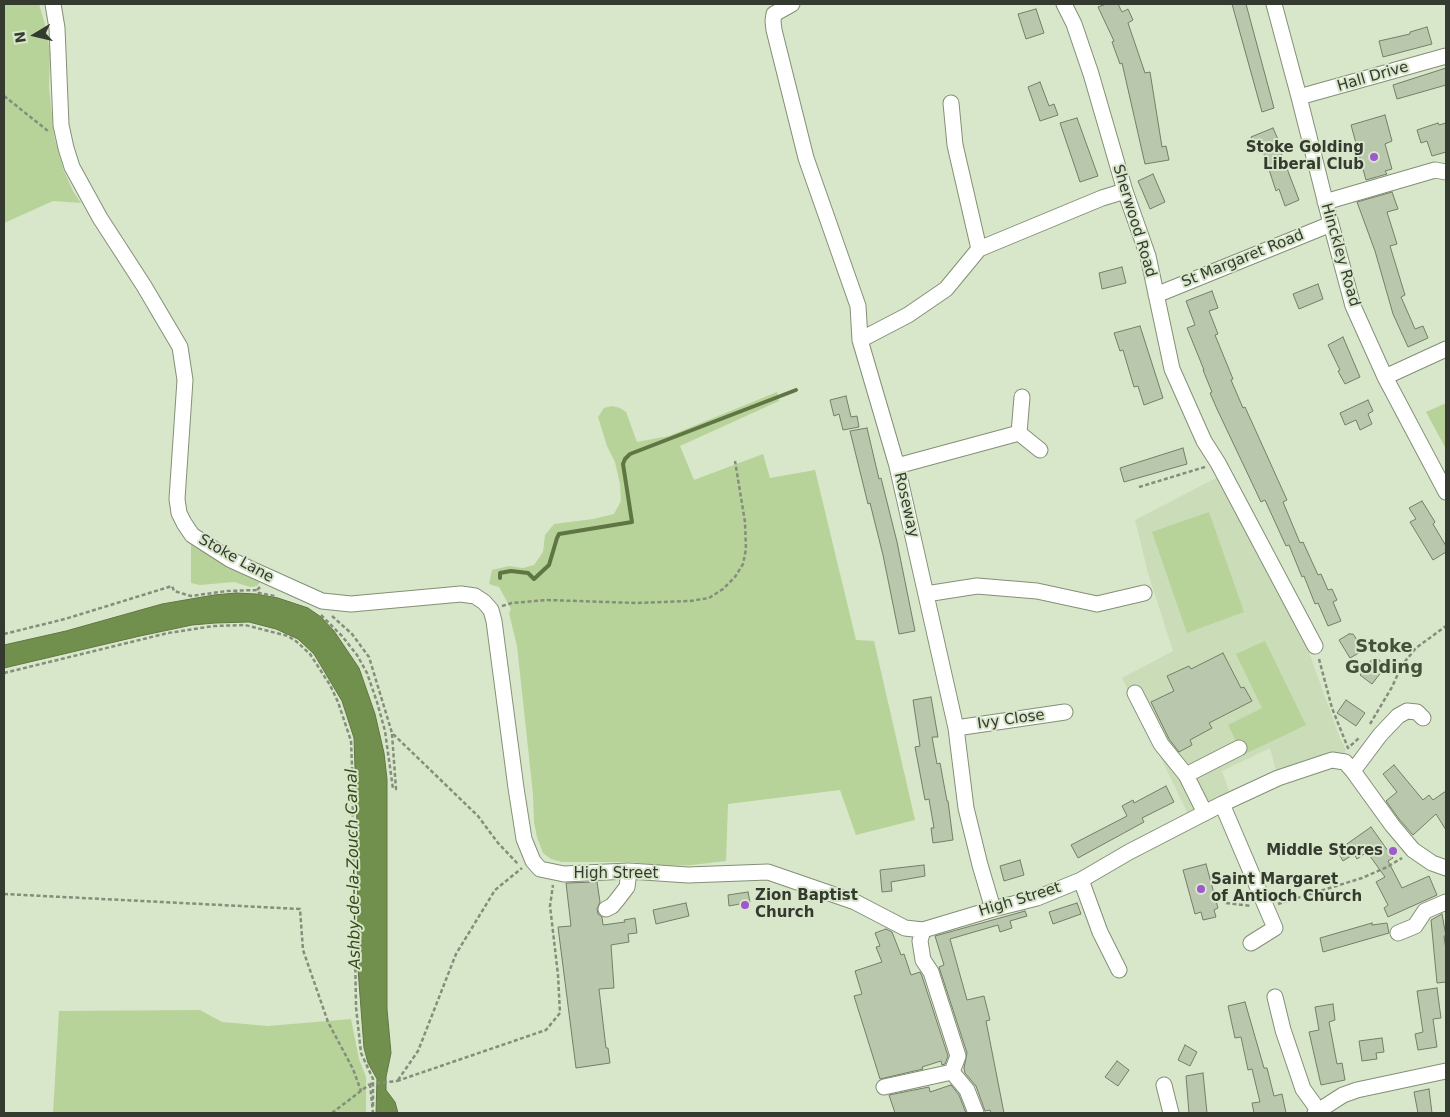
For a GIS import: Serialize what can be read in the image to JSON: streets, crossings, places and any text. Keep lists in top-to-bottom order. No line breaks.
{"streets":{"street":["Hall Drive","Sherwood Road","Hinckley Road","St Margaret Road","Roseway","Stoke Lane","Ivy Close","High Street"]},"crossings":[["Hall Drive","Hinckley Road"],["Sherwood Road","St Margaret Road"],["Hinckley Road","St Margaret Road"],["Roseway","Ivy Close"],["Roseway","High Street"]],"districts":["Stoke Golding"],"water":["Ashby-de-la-Zouch Canal"],"places":["Stoke Golding Liberal Club","Middle Stores","Saint Margaret of Antioch Church","Zion Baptist Church"],"north":"left"}
